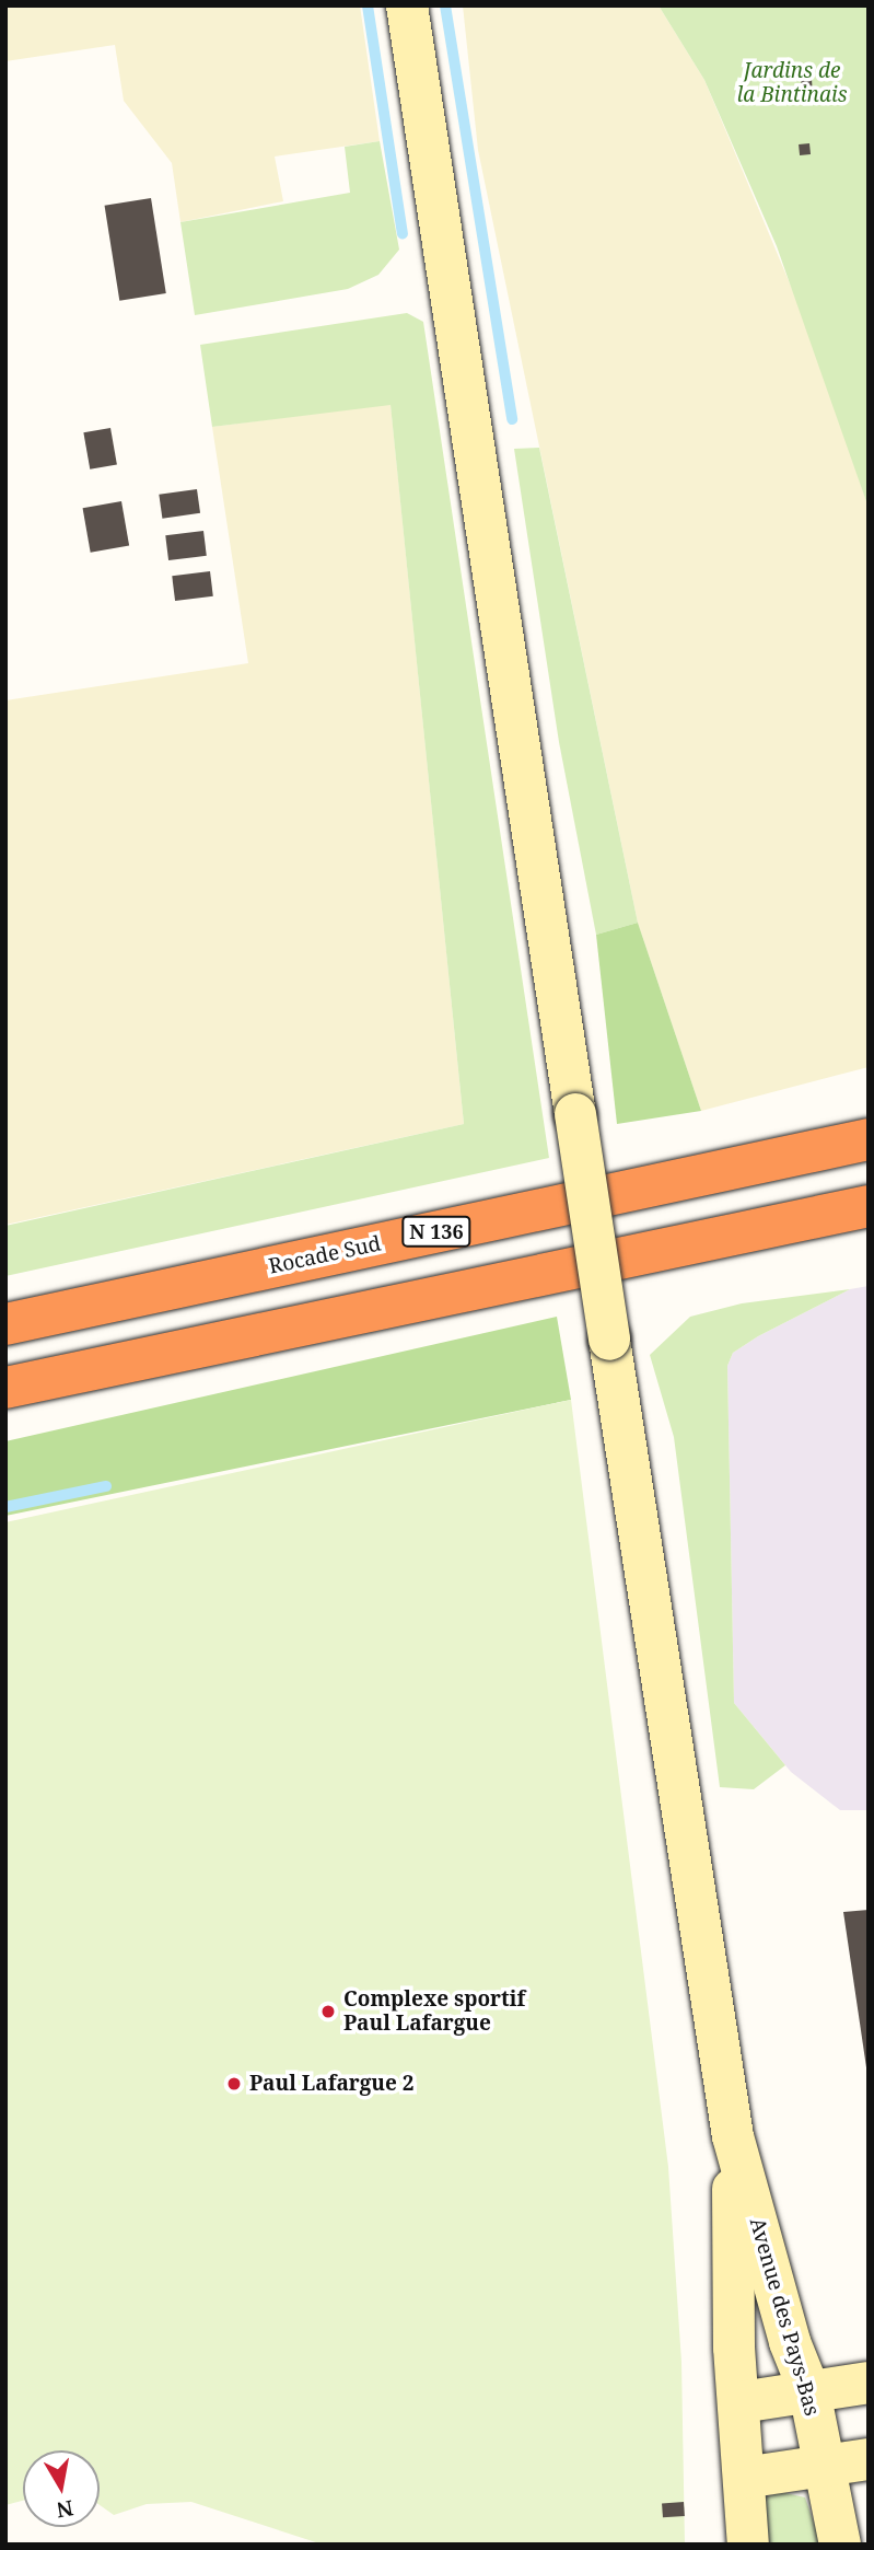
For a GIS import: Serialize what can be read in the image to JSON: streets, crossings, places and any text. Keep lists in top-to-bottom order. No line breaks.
{"streets":{"highway":["N 136","Rocade Sud"],"main road":["Avenue des Pays-Bas"]},"parks":["Jardins de la Bintinais"],"places":["Complexe sportif Paul Lafargue","Paul Lafargue 2"],"north":"bottom"}
